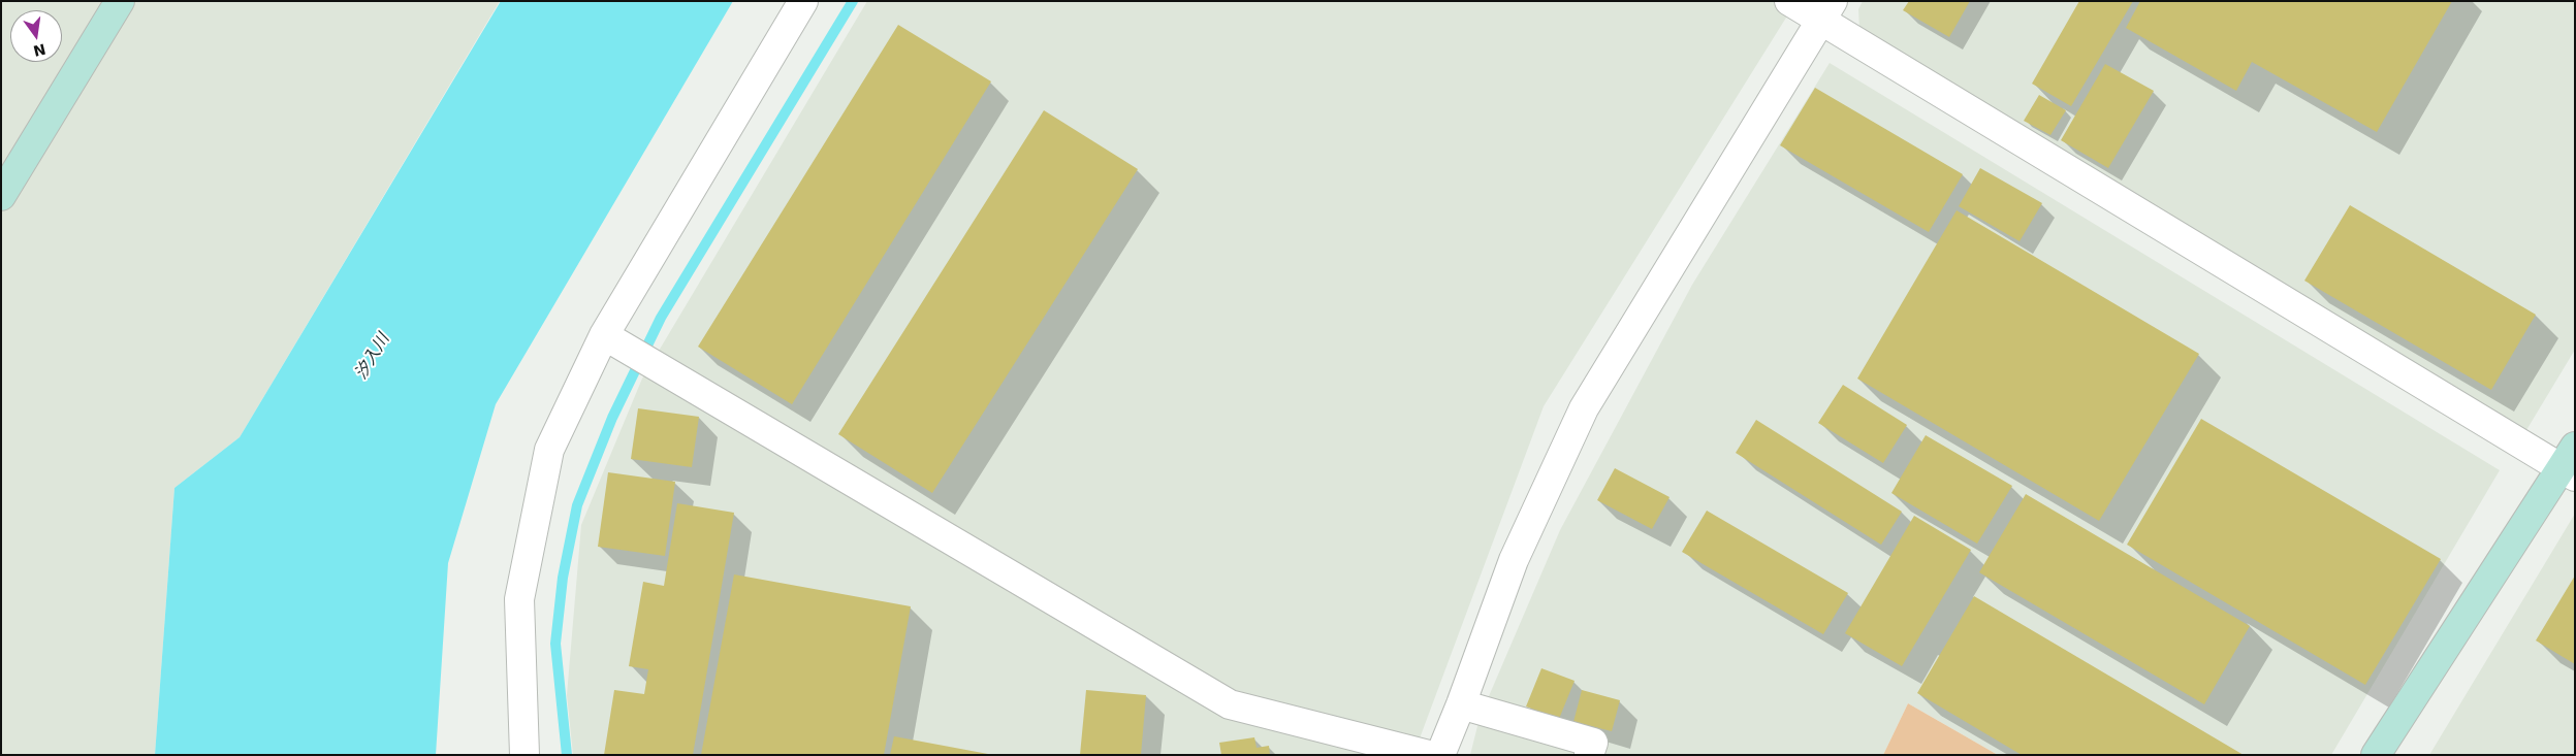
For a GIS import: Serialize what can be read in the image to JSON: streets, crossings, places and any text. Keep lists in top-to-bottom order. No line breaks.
{"water":["汐入川"],"north":"bottom"}
